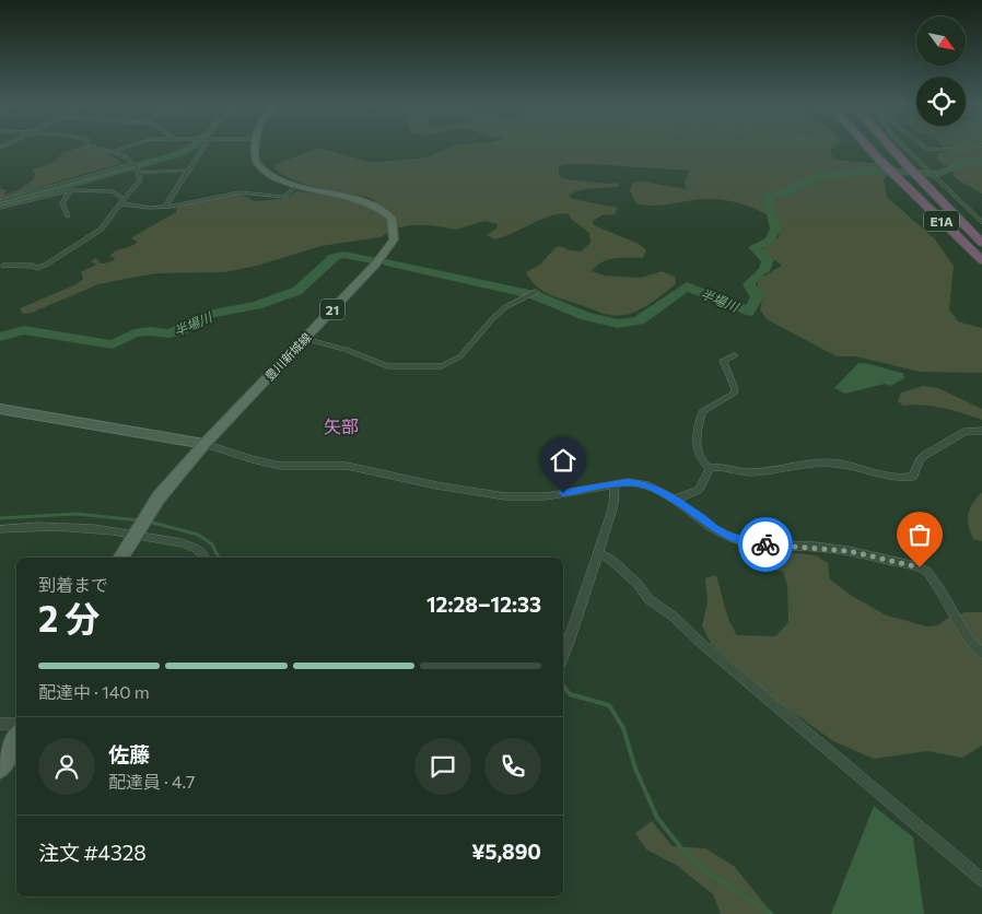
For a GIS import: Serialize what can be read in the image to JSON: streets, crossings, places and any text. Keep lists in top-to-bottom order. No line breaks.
{"streets":{"highway":["E1A"],"main road":["21","豊川新城線"]},"districts":["矢部"],"water":["半場川"],"north":"bottom right","page":{"heading":["2 分","到着まで","12:28–12:33"],"panel":["佐藤","配達員 · 4.7","注文 #4328","¥5,890"],"bar":"配達中 · 140 m"}}
